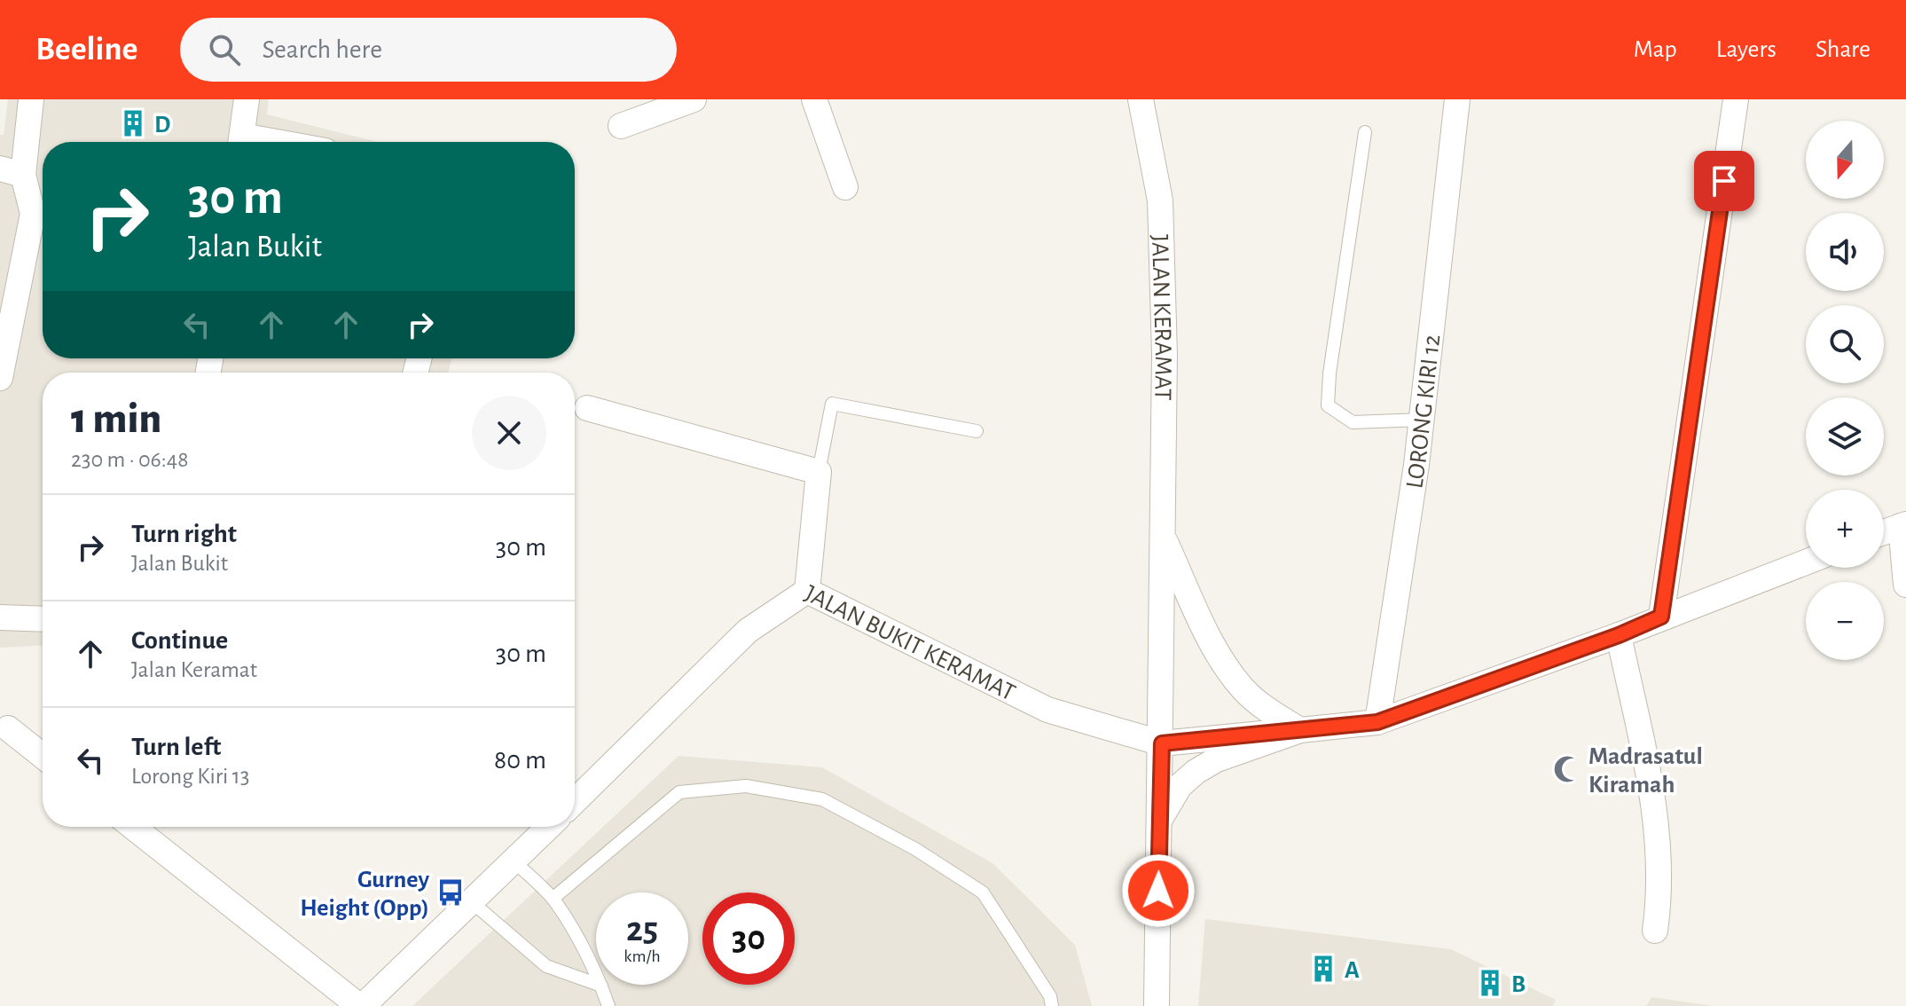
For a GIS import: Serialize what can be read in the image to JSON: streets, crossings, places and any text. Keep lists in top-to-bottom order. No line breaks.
{"streets":{"street":["JALAN KERAMAT","LORONG KIRI 12","JALAN BUKIT KERAMAT"]},"crossings":[["JALAN KERAMAT","LORONG KIRI 12"],["JALAN KERAMAT","JALAN BUKIT KERAMAT"]],"places":{"building":["D","A","B"],"mosque":["Madrasatul Kiramah"],"bus stop":["Gurney Height (Opp)"]},"north":"bottom","page":{"header":"Beeline","search":"Search here","nav":["Map","Layers","Share"],"map_buttons":["+","−"],"turn":["30 m","Jalan Bukit"],"heading":["1 min","230 m · 06:48"],"list":[{"name":"Turn right","note":"Jalan Bukit","value":"30 m"},{"name":"Continue","note":"Jalan Keramat","value":"30 m"},{"name":"Turn left","note":"Lorong Kiri 13","value":"80 m"}],"speed":"25 km/h","limit":"30"}}
